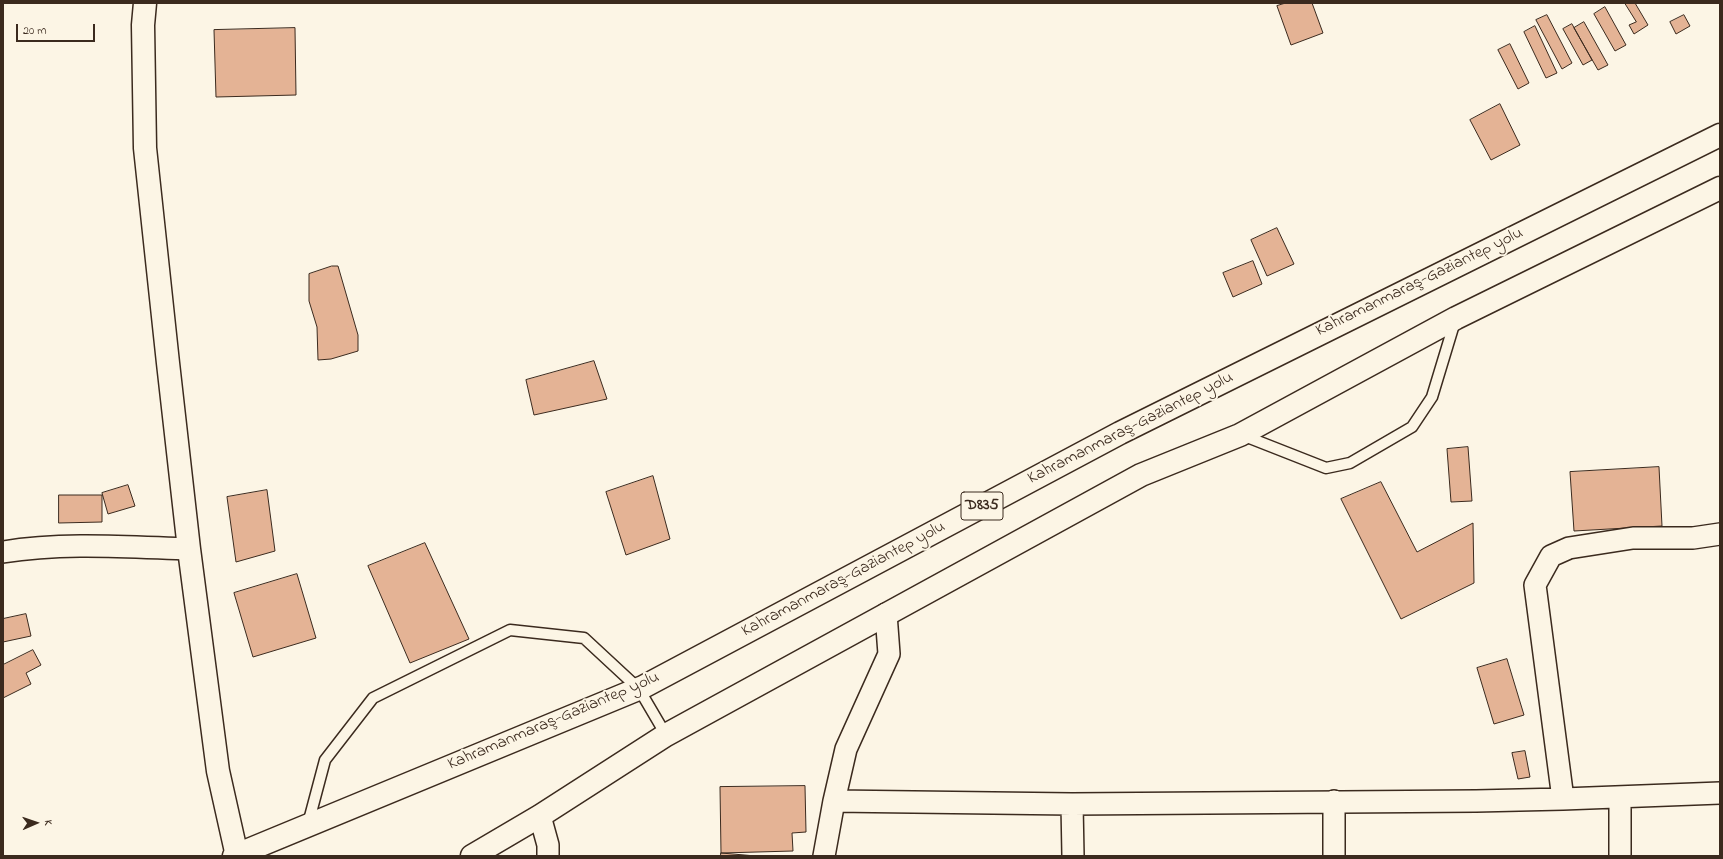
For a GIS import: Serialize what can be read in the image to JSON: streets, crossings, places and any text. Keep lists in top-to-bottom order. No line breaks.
{"streets":{"main road":["Kahramanmaraş-Gaziantep yolu","D835"]},"scale_bar":"20 m","north":"right"}
